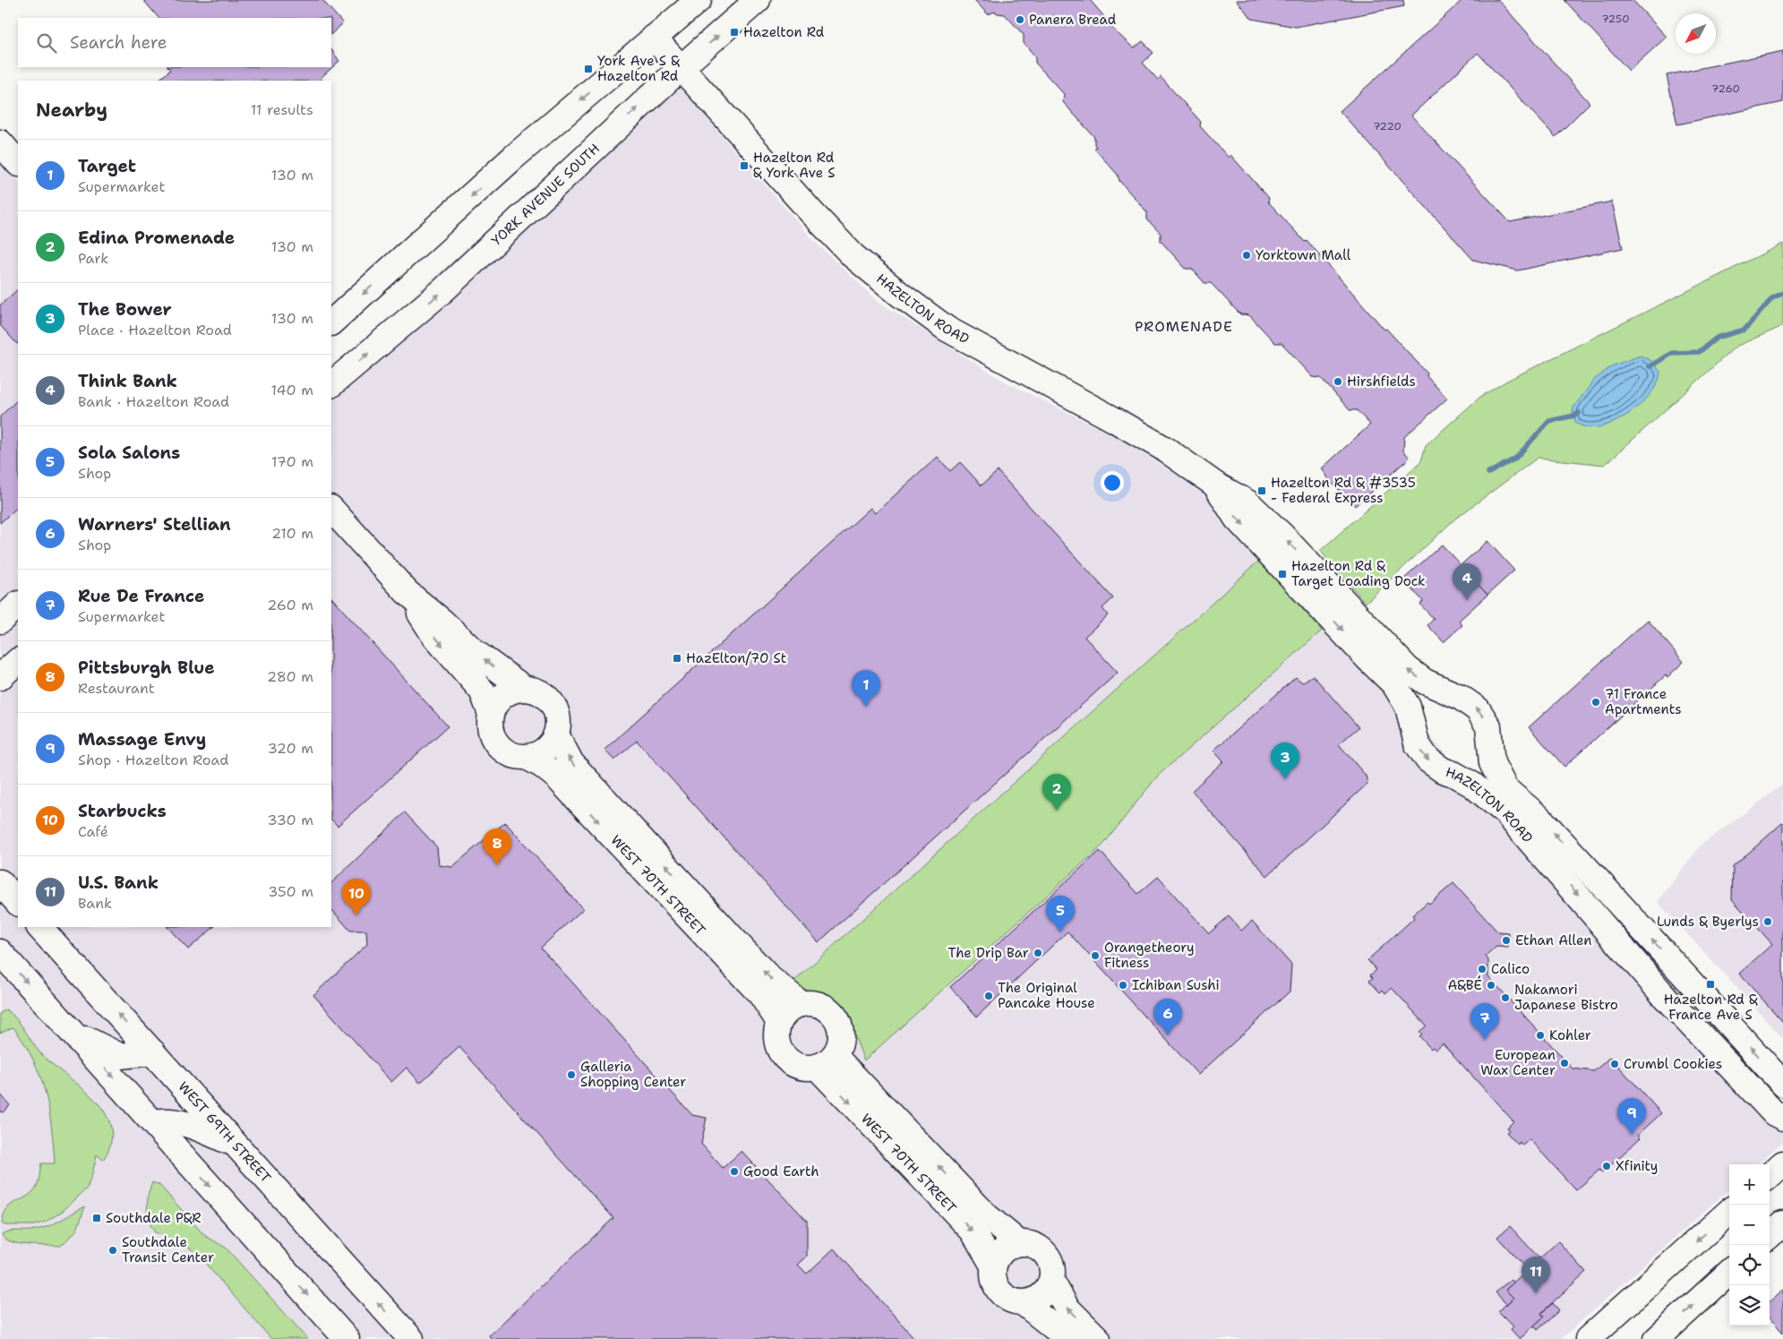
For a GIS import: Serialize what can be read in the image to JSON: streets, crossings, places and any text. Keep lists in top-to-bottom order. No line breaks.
{"streets":{"street":["YORK AVENUE SOUTH","HAZELTON ROAD","WEST 70TH STREET","WEST 69TH STREET"]},"crossings":[["YORK AVENUE SOUTH","HAZELTON ROAD"]],"districts":["PROMENADE"],"places":{"other":["Panera Bread","Yorktown Mall","Hirshfields","71 France Apartments","Lunds & Byerlys","Ethan Allen","The Drip Bar","Orangetheory Fitness","Calico","Ichiban Sushi","A&BÉ","The Original Pancake House","Nakamori Japanese Bistro","Kohler","European Wax Center","Crumbl Cookies","Galleria Shopping Center","Xfinity","Good Earth","Southdale Transit Center"],"transit":["Hazelton Rd","York Ave S & Hazelton Rd","Hazelton Rd & York Ave S","Hazelton Rd & #3535 - Federal Express","Hazelton Rd & Target Loading Dock","HazElton/70 St","Hazelton Rd & France Ave S","Southdale P&R"]},"house_numbers":["7250","7260","7220"],"north":"bottom left","page":{"search":"Search here","heading":["Nearby","11 results"],"list":[{"mark":"1","name":"Target","note":"Supermarket","value":"130 m"},{"mark":"2","name":"Edina Promenade","note":"Park","value":"130 m"},{"mark":"3","name":"The Bower","note":"Place · Hazelton Road","value":"130 m"},{"mark":"4","name":"Think Bank","note":"Bank · Hazelton Road","value":"140 m"},{"mark":"5","name":"Sola Salons","note":"Shop","value":"170 m"},{"mark":"6","name":"Warners' Stellian","note":"Shop","value":"210 m"},{"mark":"7","name":"Rue De France","note":"Supermarket","value":"260 m"},{"mark":"8","name":"Pittsburgh Blue","note":"Restaurant","value":"280 m"},{"mark":"9","name":"Massage Envy","note":"Shop · Hazelton Road","value":"320 m"},{"mark":"10","name":"Starbucks","note":"Café","value":"330 m"},{"mark":"11","name":"U.S. Bank","note":"Bank","value":"350 m"}],"pins":["4","1","3","2","8","10","5","6","7","9","11"],"map_buttons":["+","−"]}}
